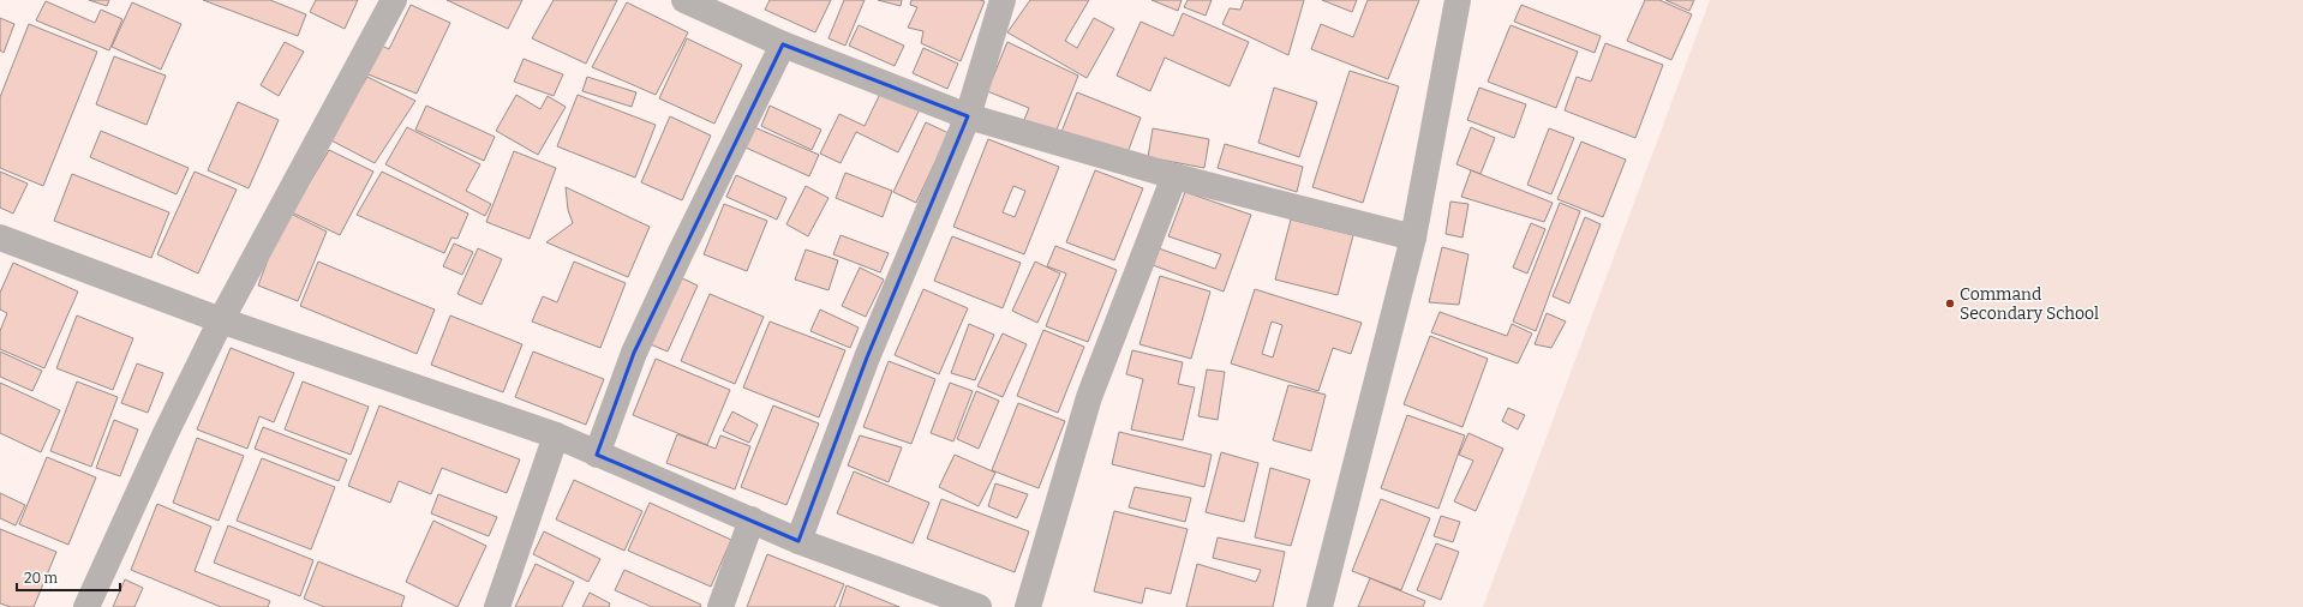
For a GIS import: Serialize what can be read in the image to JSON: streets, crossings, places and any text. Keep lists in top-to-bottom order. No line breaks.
{"places":["Command Secondary School"],"scale_bar":"20 m"}
